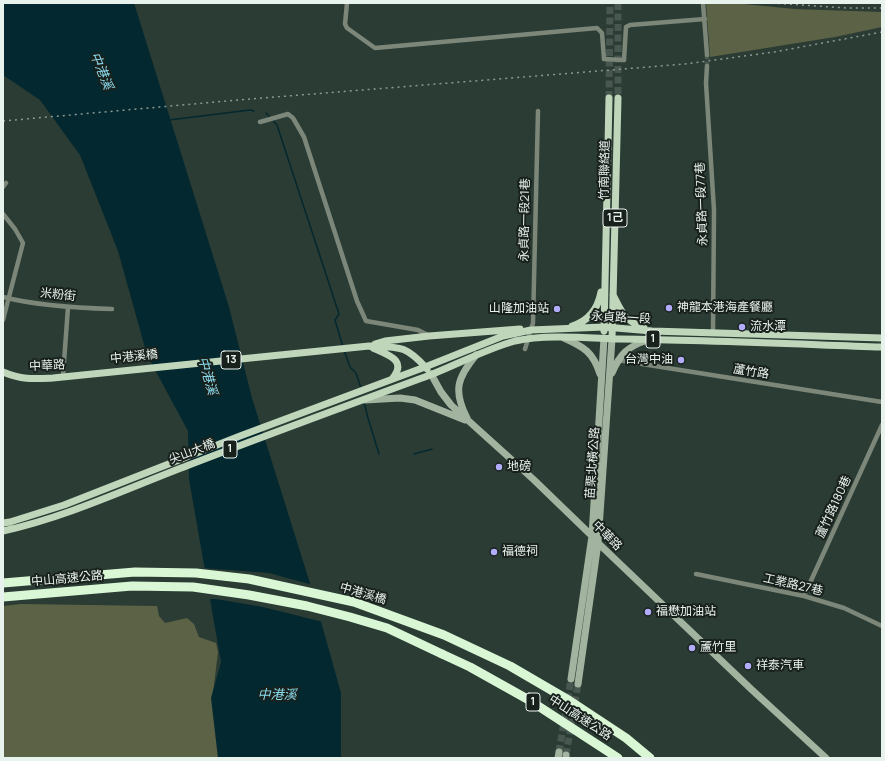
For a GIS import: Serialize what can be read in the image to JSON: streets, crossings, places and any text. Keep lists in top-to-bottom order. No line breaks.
{"streets":{"highway":["1","中港溪橋","中山高速公路"],"main road":["竹南聯絡道","1己","永貞路一段","13","中華路","尖山大橋","苗栗北橫公路"],"street":["永貞路一段77巷","永貞路一段21巷","米粉街","蘆竹路","蘆竹路180巷","工業路27巷"]},"crossings":[["竹南聯絡道","永貞路一段"],["竹南聯絡道","苗栗北橫公路"],["永貞路一段77巷","永貞路一段"],["永貞路一段21巷","永貞路一段"],["永貞路一段21巷","13"],["永貞路一段","13"],["永貞路一段","中華路"],["永貞路一段","尖山大橋"],["永貞路一段","苗栗北橫公路"],["1","尖山大橋"],["中港溪橋","13"],["中港溪橋","中華路"],["中港溪橋","中山高速公路"],["13","中華路"],["中華路","苗栗北橫公路"],["蘆竹路180巷","工業路27巷"]],"water":["中港溪"],"places":["神龍本港海產餐廳","山隆加油站","流水潭","台灣中油","地磅","福德祠","福懋加油站","蘆竹里","祥泰汽車"]}
